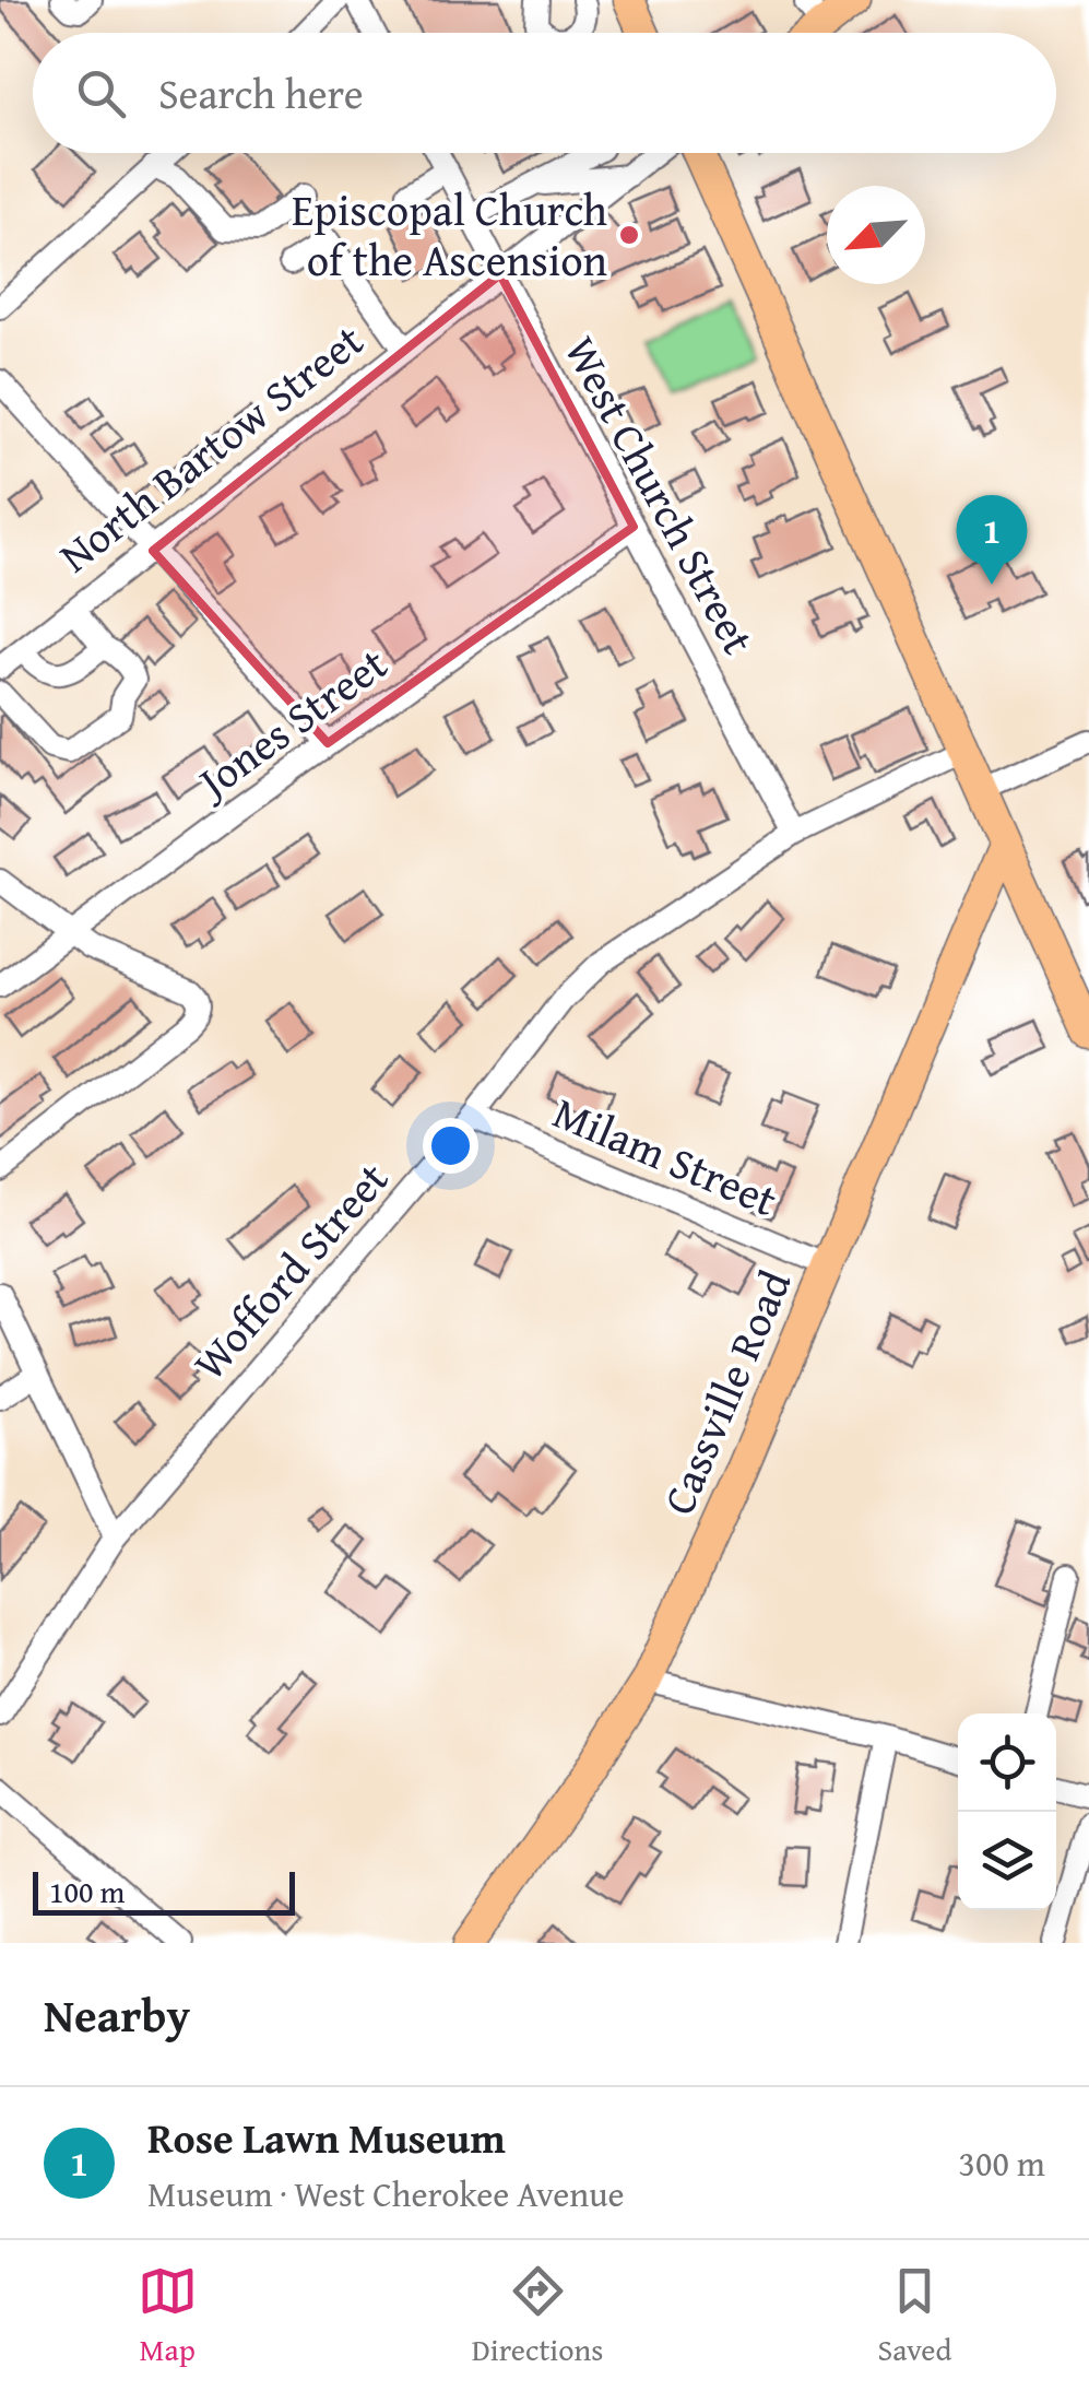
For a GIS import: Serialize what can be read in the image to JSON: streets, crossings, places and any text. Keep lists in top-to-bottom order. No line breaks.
{"streets":{"main road":["Cassville Road"],"street":["North Bartow Street","West Church Street","Jones Street","Milam Street","Wofford Street"]},"crossings":[["North Bartow Street","West Church Street"],["West Church Street","Jones Street"],["West Church Street","Wofford Street"],["Milam Street","Wofford Street"],["Milam Street","Cassville Road"]],"places":["Episcopal Church of the Ascension"],"scale_bar":"100 m","north":"bottom left","page":{"search":"Search here","pins":"1","scale":"100 m","heading":"Nearby","list":[{"mark":"1","name":"Rose Lawn Museum","note":"Museum · West Cherokee Avenue","value":"300 m"}],"nav":["Map","Directions","Saved"]}}
